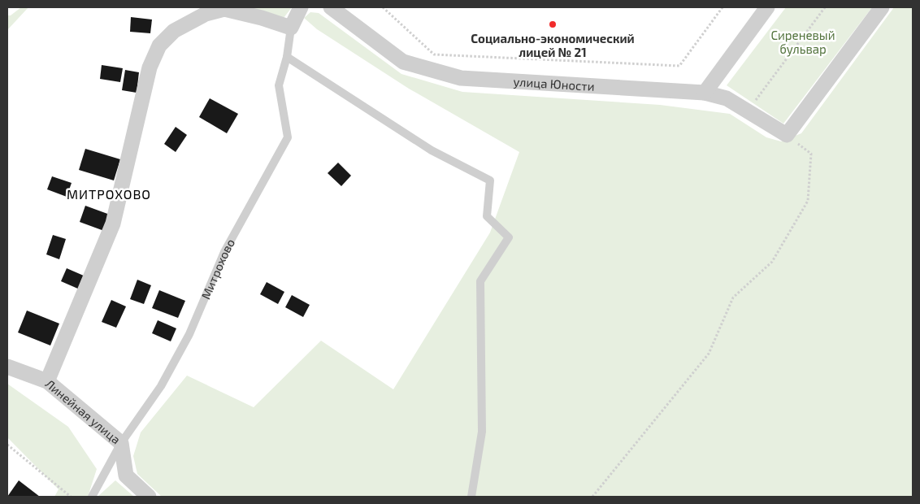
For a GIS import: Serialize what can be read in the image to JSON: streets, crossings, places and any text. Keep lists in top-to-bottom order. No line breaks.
{"streets":{"street":["улица Юности","Митрохово","Линейная улица"]},"crossings":[["Митрохово","Линейная улица"]],"districts":["МИТРОХОВО"],"parks":["Сиреневый бульвар"],"places":["Социально-экономический лицей № 21"]}
